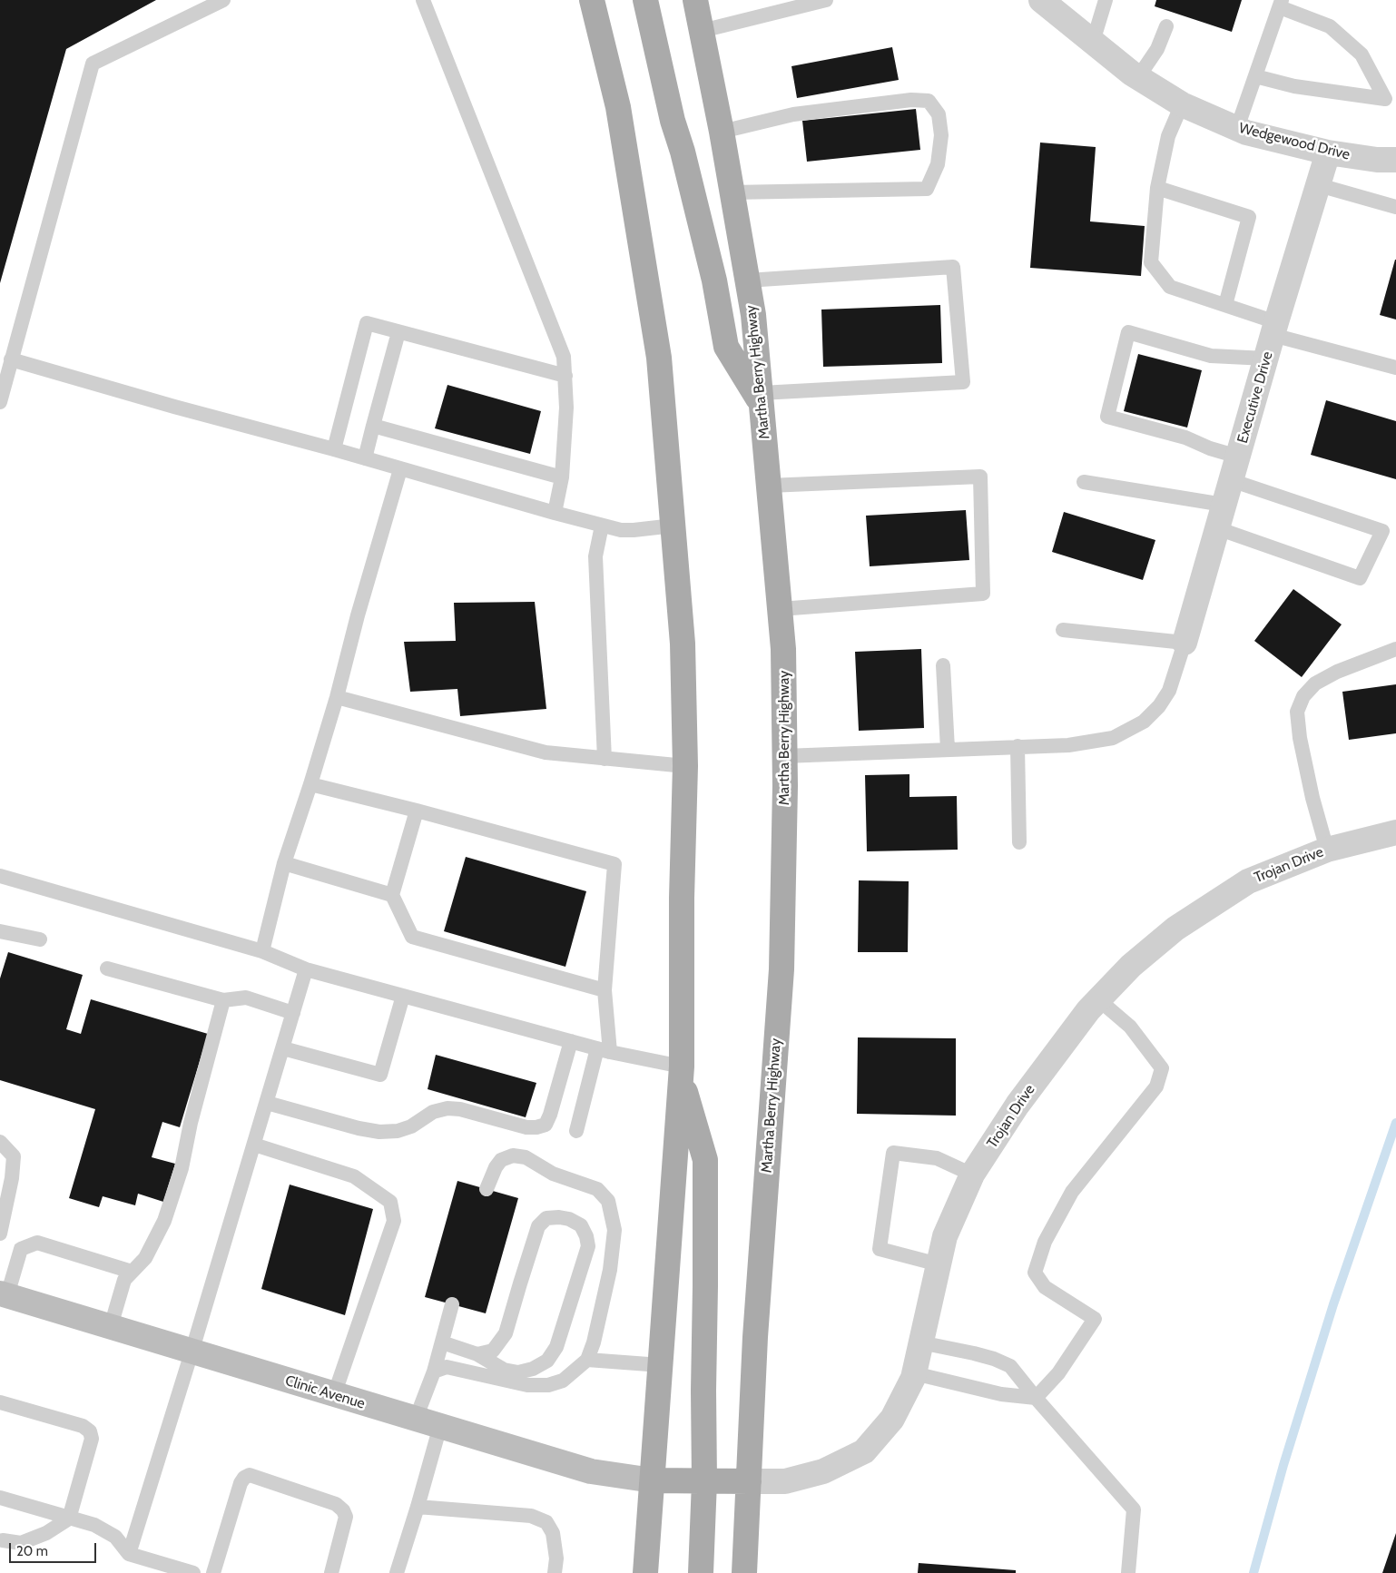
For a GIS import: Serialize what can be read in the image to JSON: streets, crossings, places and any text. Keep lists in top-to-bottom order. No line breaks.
{"streets":{"main road":["Martha Berry Highway"],"street":["Wedgewood Drive","Executive Drive","Trojan Drive","Clinic Avenue"]},"crossings":[["Wedgewood Drive","Executive Drive"],["Martha Berry Highway","Trojan Drive"]],"scale_bar":"20 m"}
